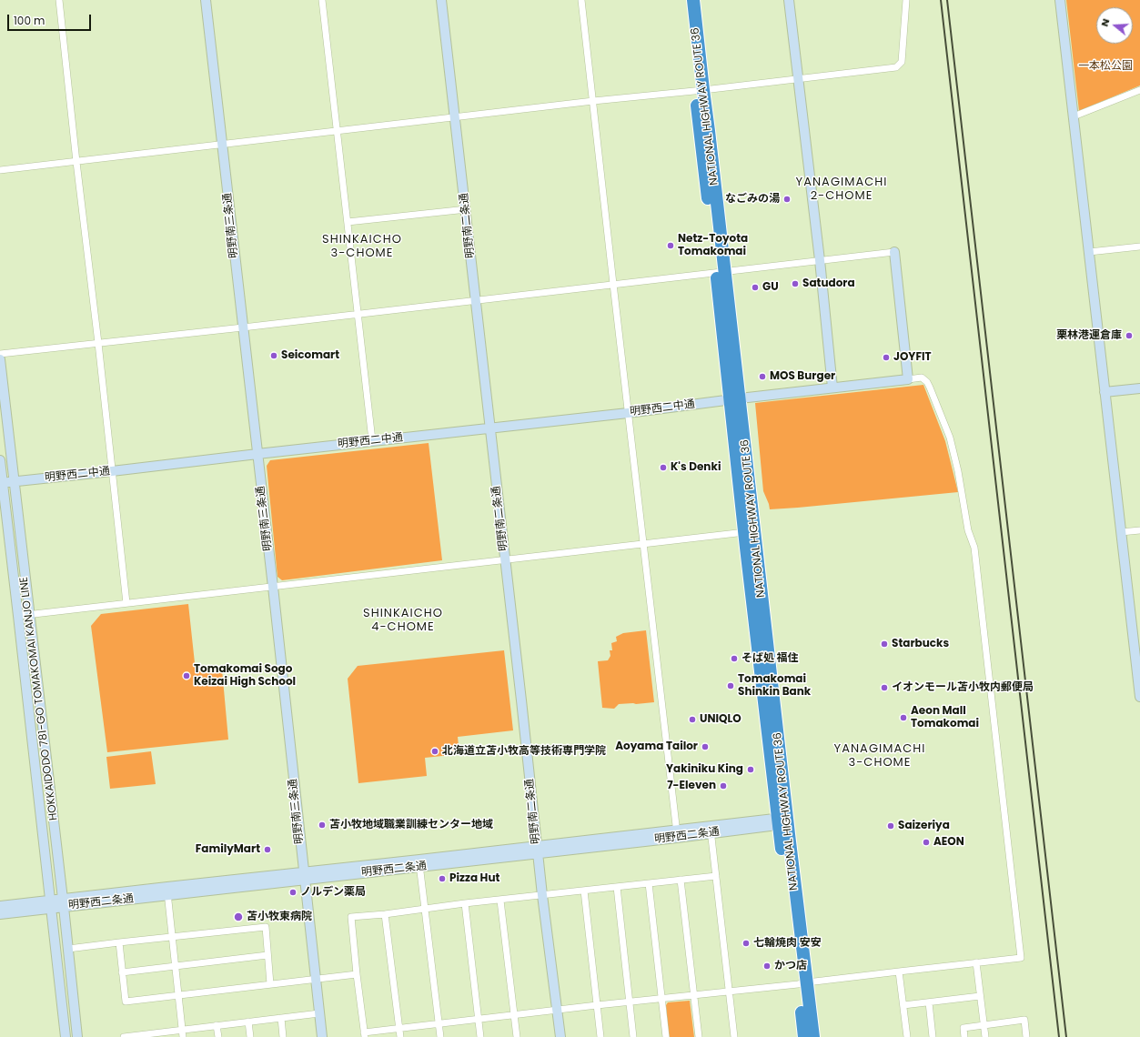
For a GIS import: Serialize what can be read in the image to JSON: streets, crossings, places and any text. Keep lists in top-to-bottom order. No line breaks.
{"streets":{"highway":["NATIONAL HIGHWAY ROUTE 36"],"street":["明野南三条通","明野南二条通","明野西二中通","HOKKAIDODO 781-GO TOMAKOMAI KANJO LINE","明野西二条通"]},"crossings":[["NATIONAL HIGHWAY ROUTE 36","明野西二中通"],["NATIONAL HIGHWAY ROUTE 36","明野西二条通"],["明野南三条通","明野西二中通"],["明野南三条通","明野西二条通"],["明野南二条通","明野西二中通"],["明野南二条通","明野西二条通"],["明野西二中通","HOKKAIDODO 781-GO TOMAKOMAI KANJO LINE"],["HOKKAIDODO 781-GO TOMAKOMAI KANJO LINE","明野西二条通"]],"districts":["YANAGIMACHI 2-CHOME","SHINKAICHO 3-CHOME","SHINKAICHO 4-CHOME","YANAGIMACHI 3-CHOME"],"parks":["一本松公園"],"places":["なごみの湯","Netz-Toyota Tomakomai","Satudora","GU","栗林港運倉庫","Seicomart","JOYFIT","MOS Burger","K's Denki","Starbucks","そば処 福住","Tomakomai Sogo Keizai High School","Tomakomai Shinkin Bank","イオンモール苫小牧内郵便局","Aeon Mall Tomakomai","UNIQLO","Aoyama Tailor","北海道立苫小牧高等技術専門学院","Yakiniku King","7-Eleven","苫小牧地域職業訓練センター地域","Saizeriya","AEON","FamilyMart","Pizza Hut","ノルデン薬局","苫小牧東病院","七輪焼肉 安安","かつ店"],"scale_bar":"100 m","north":"left"}
